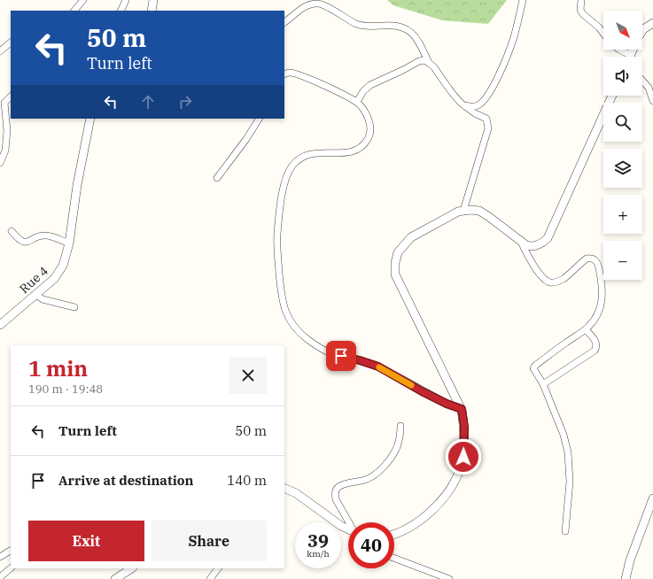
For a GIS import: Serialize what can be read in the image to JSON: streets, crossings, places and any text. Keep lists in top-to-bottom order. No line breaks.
{"streets":{"street":["Rue 4"]},"north":"bottom right","page":{"map_buttons":["+","−"],"turn":["50 m","Turn left"],"heading":["1 min","190 m · 19:48"],"list":[{"name":"Turn left","value":"50 m"},{"name":"Arrive at destination","value":"140 m"}],"buttons":["Exit","Share"],"speed":"39 km/h","limit":"40"}}
